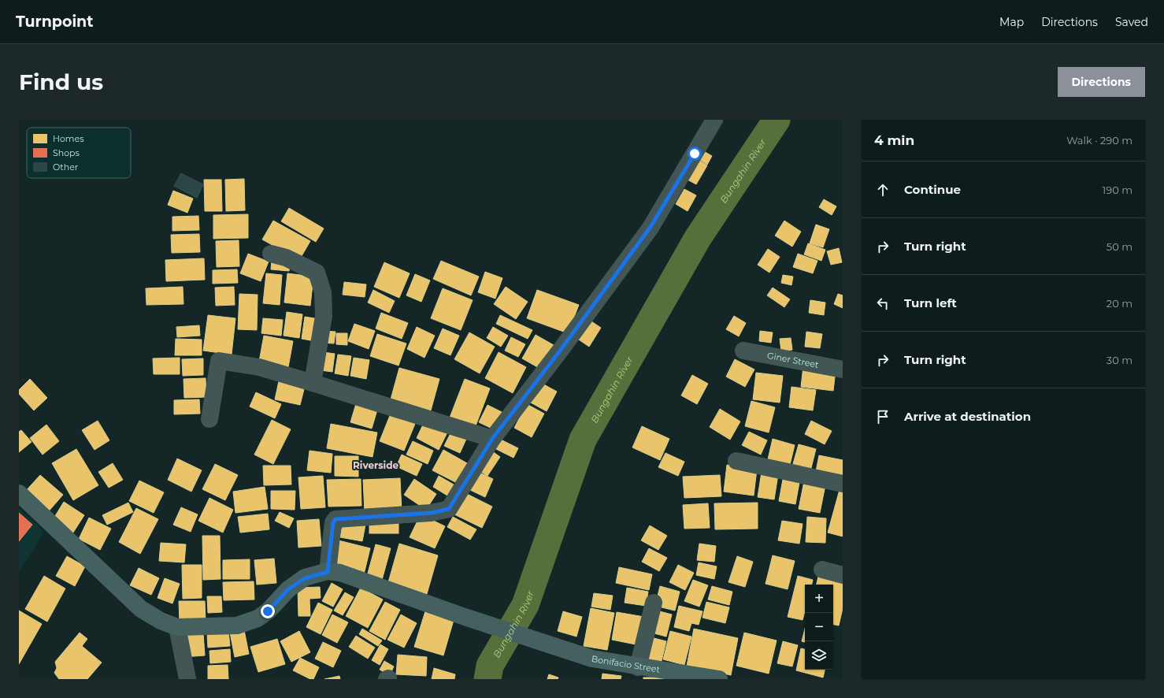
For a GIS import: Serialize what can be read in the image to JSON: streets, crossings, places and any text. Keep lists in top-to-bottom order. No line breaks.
{"streets":{"street":["Giner Street","Bonifacio Street"]},"districts":["Riverside"],"water":["Bungahin River"],"legend":["Homes","Shops","Other"],"page":{"header":"Turnpoint","nav":["Map","Directions","Saved"],"buttons":"Directions","title":"Find us","heading":["4 min","Walk · 290 m"],"list":[["Continue","190 m"],["Turn right","50 m"],["Turn left","20 m"],["Turn right","30 m"],"Arrive at destination"],"map_buttons":["+","−"]}}
